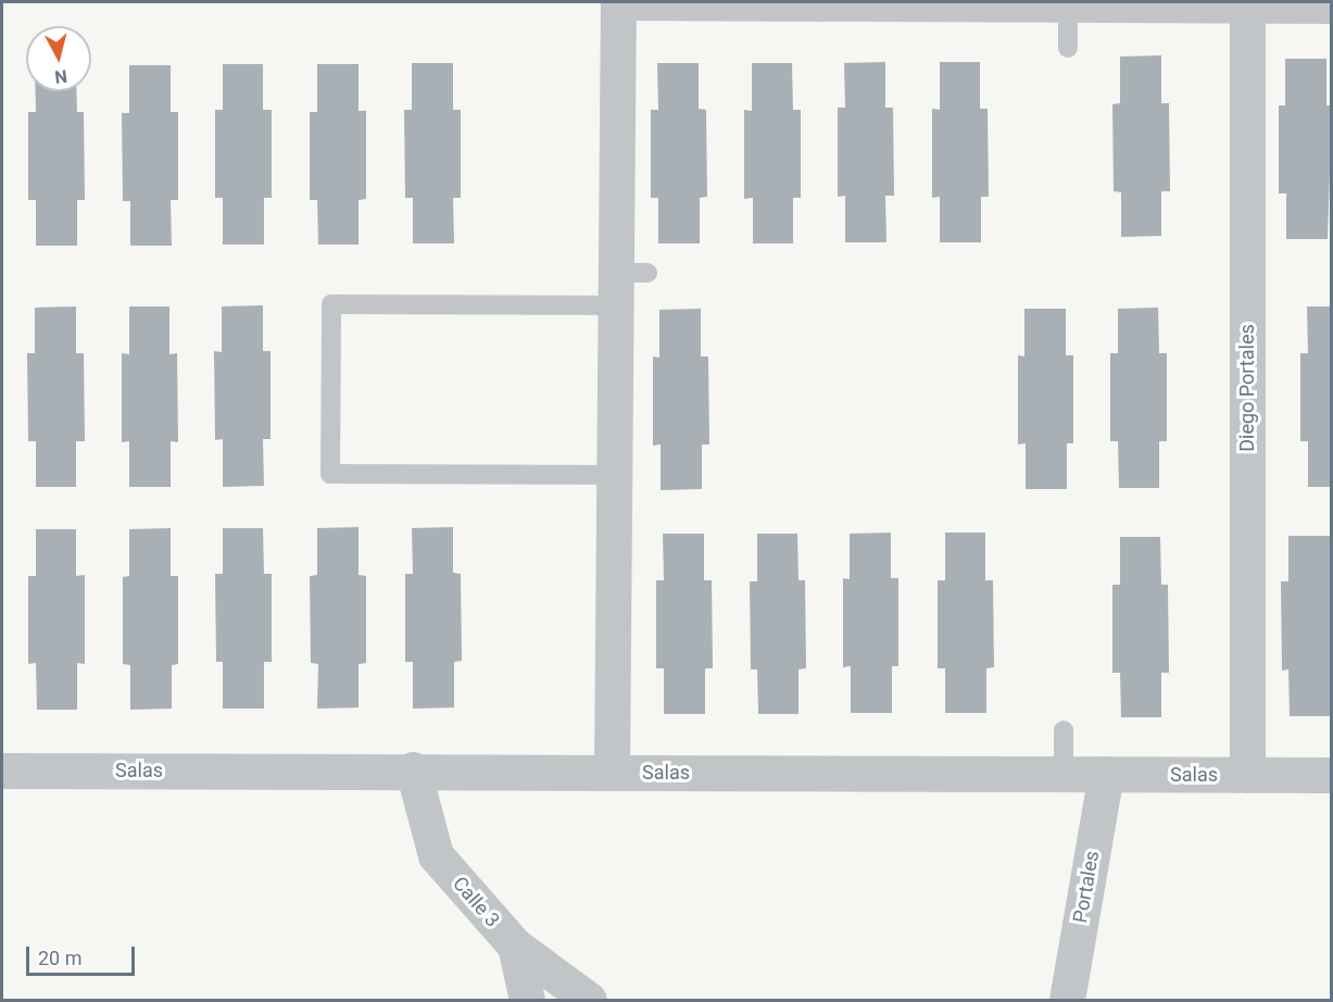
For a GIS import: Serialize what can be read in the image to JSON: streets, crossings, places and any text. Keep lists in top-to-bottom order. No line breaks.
{"streets":{"street":["Diego Portales","Salas","Portales","Calle 3"]},"crossings":[["Diego Portales","Salas"],["Salas","Portales"],["Salas","Calle 3"]],"scale_bar":"20 m","north":"bottom"}
